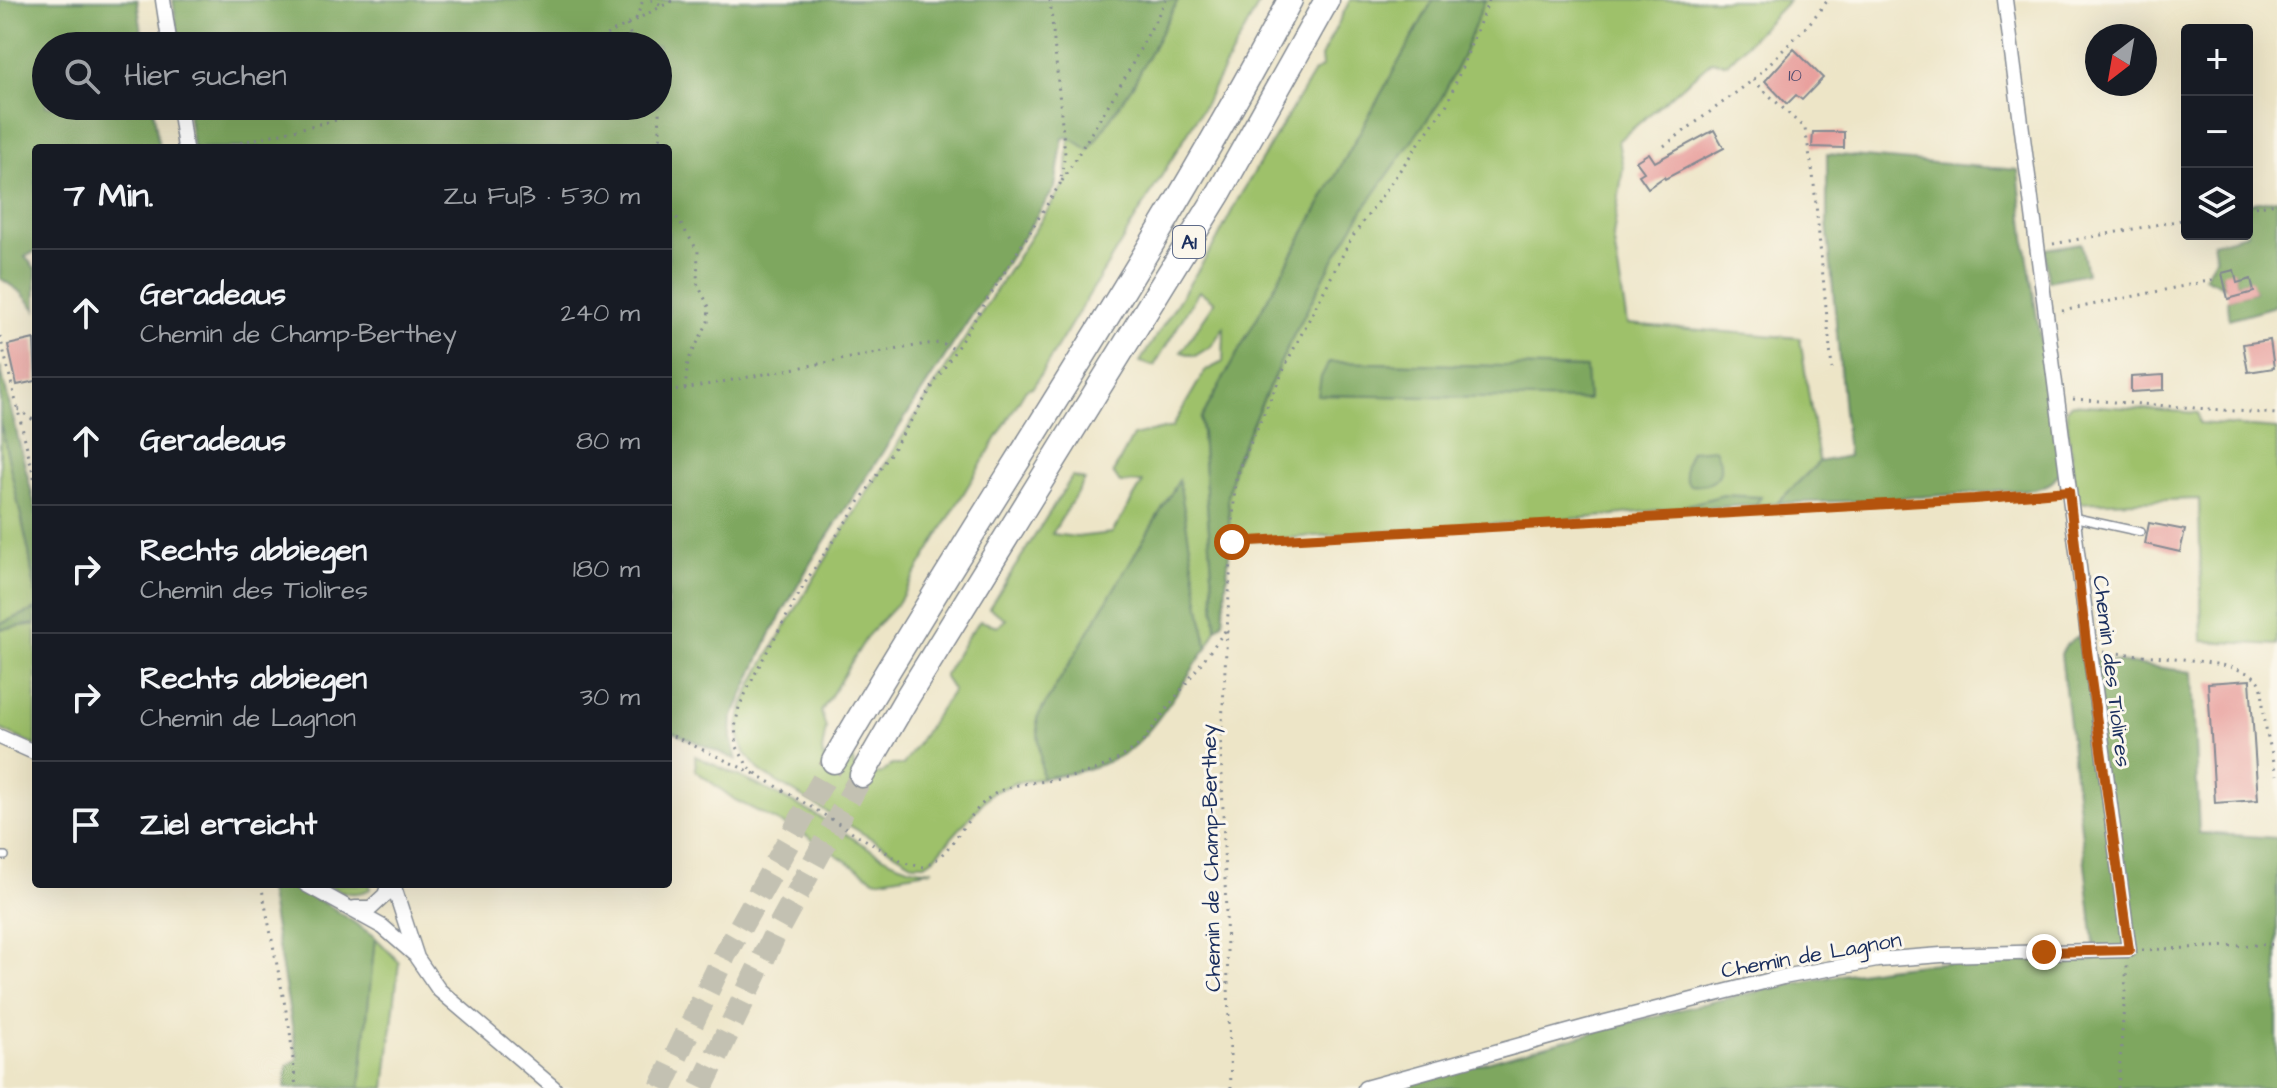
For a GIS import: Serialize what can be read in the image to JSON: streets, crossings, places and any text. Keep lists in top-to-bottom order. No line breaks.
{"streets":{"highway":["A1"],"street":["Chemin des Tiolires","Chemin de Lagnon"],"path":["Chemin de Champ-Berthey"]},"crossings":[["Chemin des Tiolires","Chemin de Lagnon"]],"house_numbers":["10"],"north":"bottom left","page":{"map_buttons":["+","−"],"search":"Hier suchen","heading":["7 Min.","Zu Fuß · 530 m"],"list":[["Geradeaus","Chemin de Champ-Berthey","240 m"],["Geradeaus","80 m"],["Rechts abbiegen","Chemin des Tiolires","180 m"],["Rechts abbiegen","Chemin de Lagnon","30 m"],"Ziel erreicht"]}}
